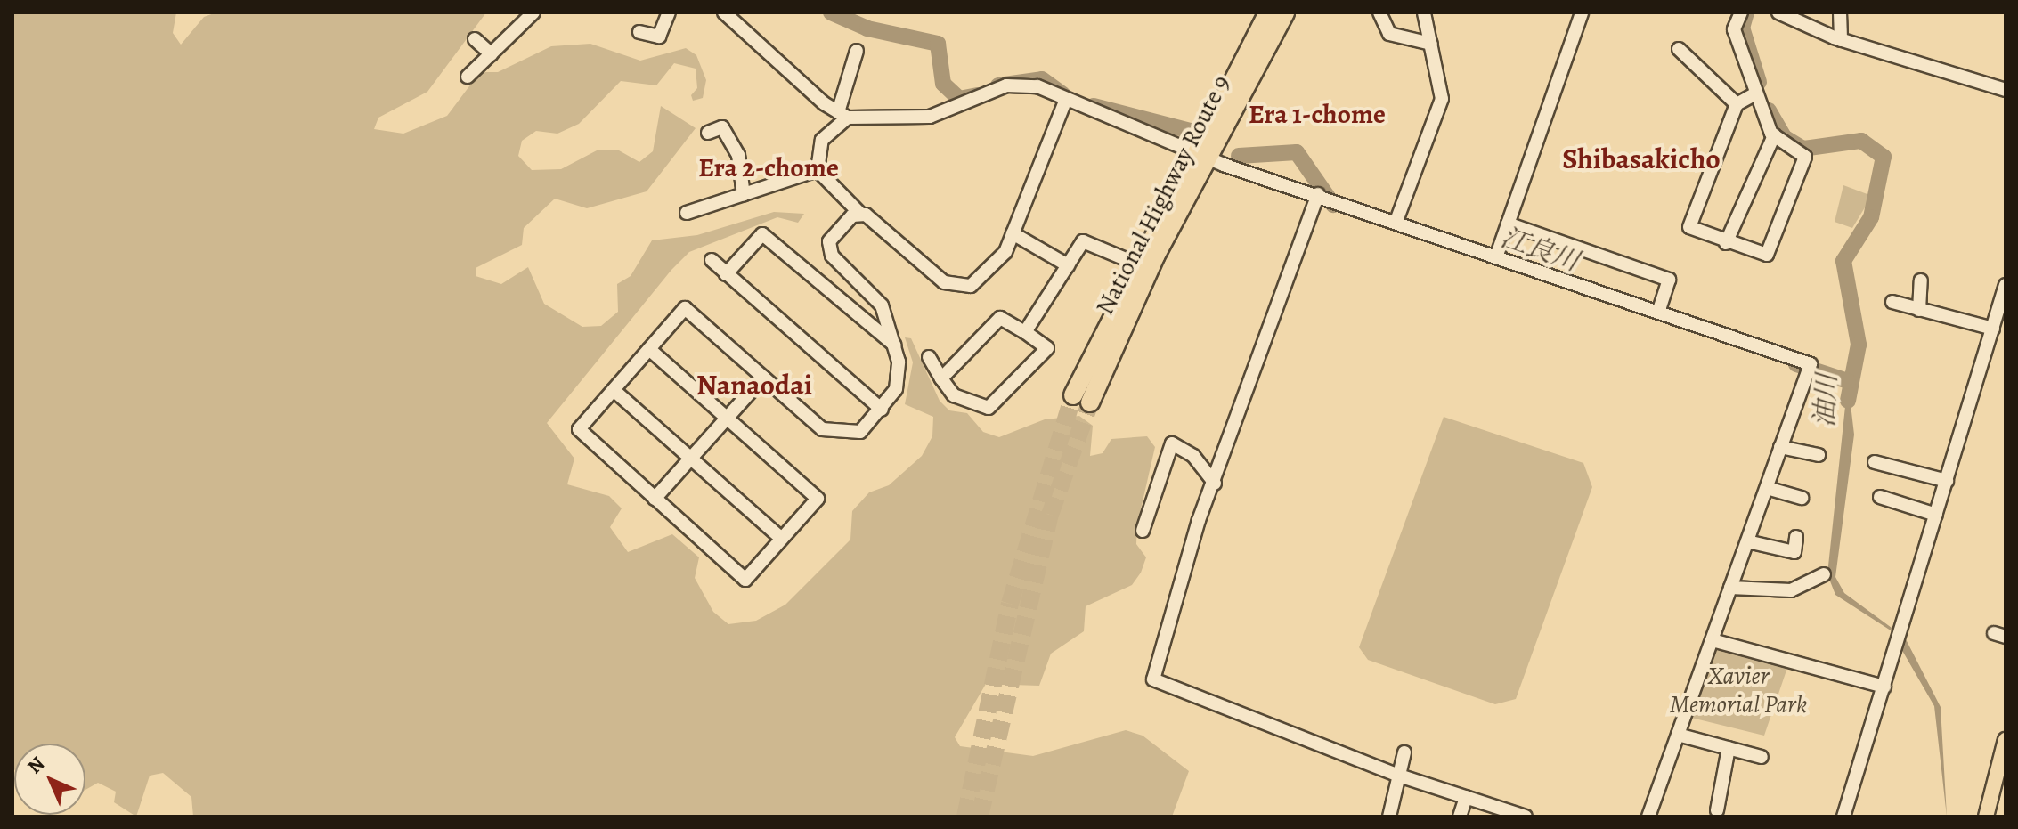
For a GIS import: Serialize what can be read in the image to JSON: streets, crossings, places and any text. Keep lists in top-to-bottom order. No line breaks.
{"streets":{"highway":["National Highway Route 9"]},"districts":["Era 1-chome","Shibasakicho","Era 2-chome","Nanaodai"],"water":["江良川","油川"],"parks":["Xavier Memorial Park"],"north":"top left"}
